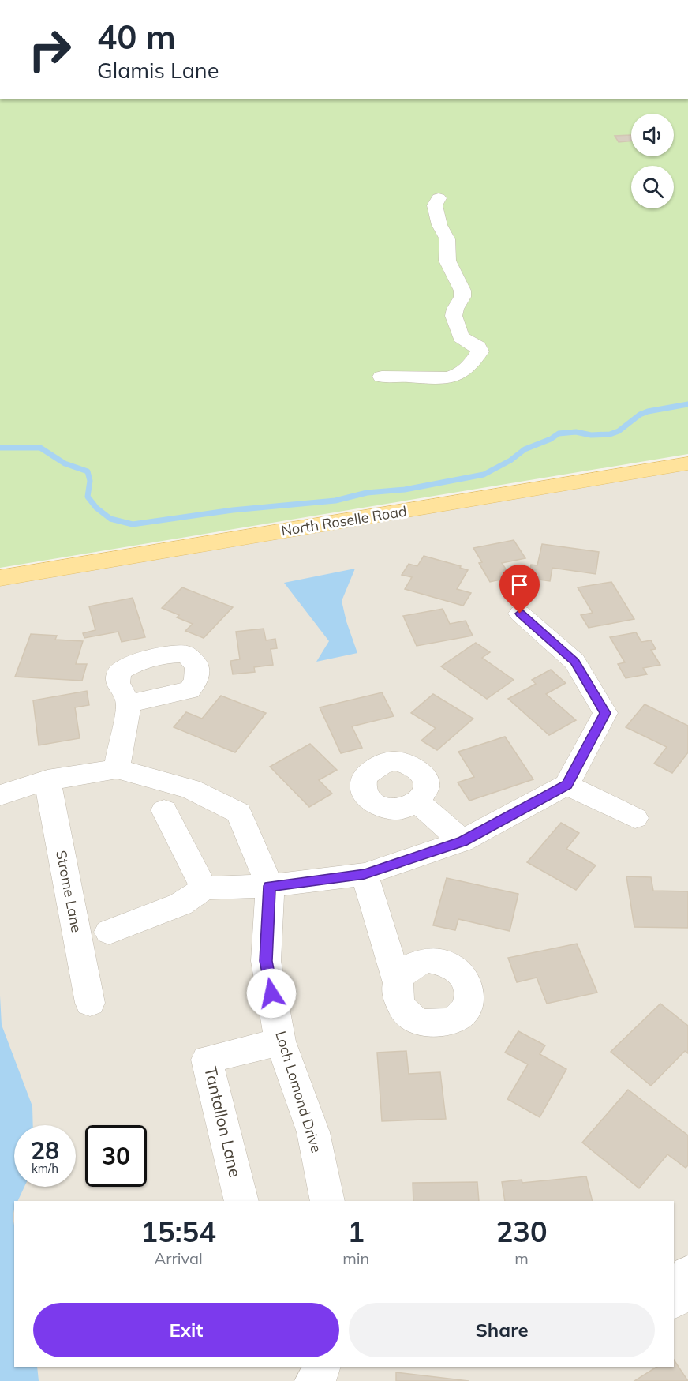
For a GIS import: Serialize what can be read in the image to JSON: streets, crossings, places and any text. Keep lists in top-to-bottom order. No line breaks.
{"streets":{"main road":["North Roselle Road"],"street":["Strome Lane","Loch Lomond Drive","Tantallon Lane"]},"crossings":[["Strome Lane","Loch Lomond Drive"],["Loch Lomond Drive","Tantallon Lane"]],"page":{"turn":["40 m","Glamis Lane"],"speed":"28 km/h","limit":"30","eta":["15:54","Arrival","1","min","230","m"],"buttons":["Exit","Share"]}}
